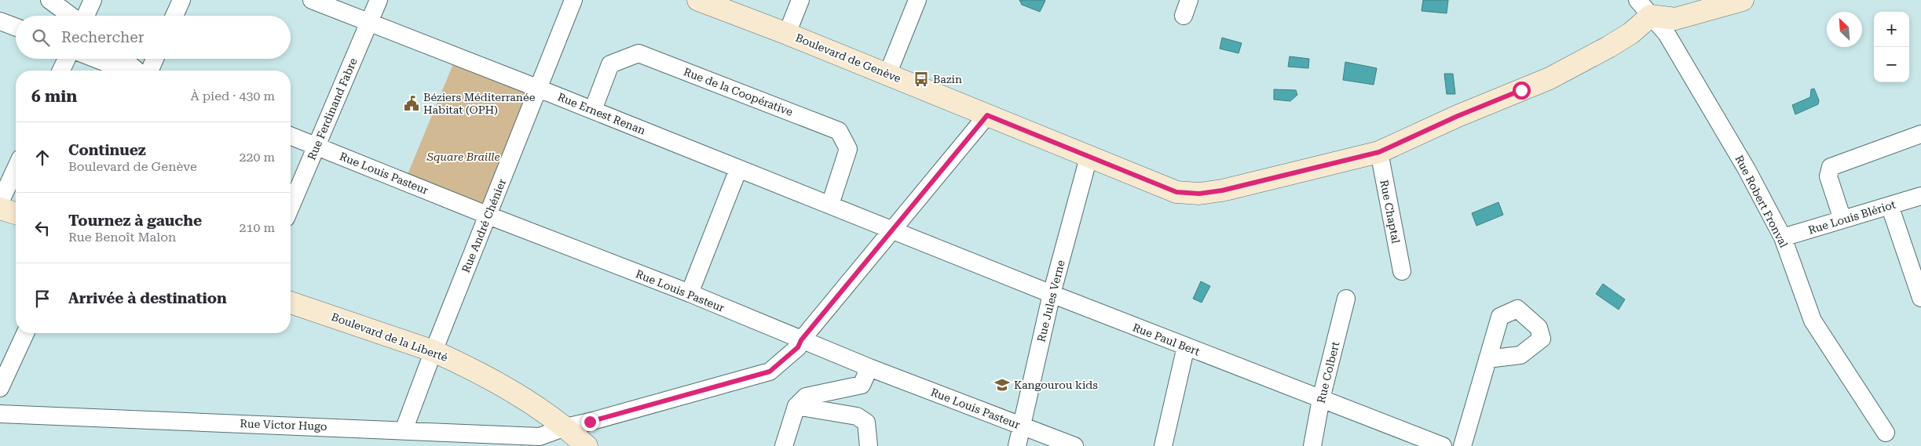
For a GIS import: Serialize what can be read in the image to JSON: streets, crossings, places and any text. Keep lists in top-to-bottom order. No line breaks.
{"streets":{"street":["Boulevard de Genève","Rue de la Coopérative","Rue Ferdinand Fabre","Rue Ernest Renan","Rue Louis Pasteur","Rue Robert Fronval","Rue Chaptal","Rue Louis Blériot","Rue André Chénier","Rue Jules Verne","Boulevard de la Liberté","Rue Paul Bert","Rue Colbert","Rue Victor Hugo"]},"crossings":[["Boulevard de Genève","Rue Robert Fronval"],["Boulevard de Genève","Rue Chaptal"],["Boulevard de Genève","Rue Jules Verne"],["Boulevard de Genève","Rue Victor Hugo"],["Rue de la Coopérative","Rue Ernest Renan"],["Rue Ferdinand Fabre","Rue Ernest Renan"],["Rue Ferdinand Fabre","Rue Louis Pasteur"],["Rue Ernest Renan","Rue André Chénier"],["Rue Ernest Renan","Rue Paul Bert"],["Rue Ernest Renan","Rue Victor Hugo"],["Rue Louis Pasteur","Rue André Chénier"],["Rue Louis Pasteur","Rue Jules Verne"],["Rue Louis Pasteur","Rue Victor Hugo"],["Rue Robert Fronval","Rue Louis Blériot"],["Rue André Chénier","Boulevard de la Liberté"],["Rue André Chénier","Rue Victor Hugo"],["Rue Jules Verne","Rue Paul Bert"],["Boulevard de la Liberté","Rue Victor Hugo"],["Rue Paul Bert","Rue Colbert"],["Rue Paul Bert","Rue Victor Hugo"]],"parks":["Square Braille"],"places":{"bus stop":["Bazin"],"public building":["Béziers Méditerranée Habitat (OPH)"],"school or university":["Kangourou kids"]},"north":"top left","page":{"map_buttons":["+","−"],"search":"Rechercher","heading":["6 min","À pied · 430 m"],"list":[["Continuez","Boulevard de Genève","220 m"],["Tournez à gauche","Rue Benoît Malon","210 m"],"Arrivée à destination"]}}
